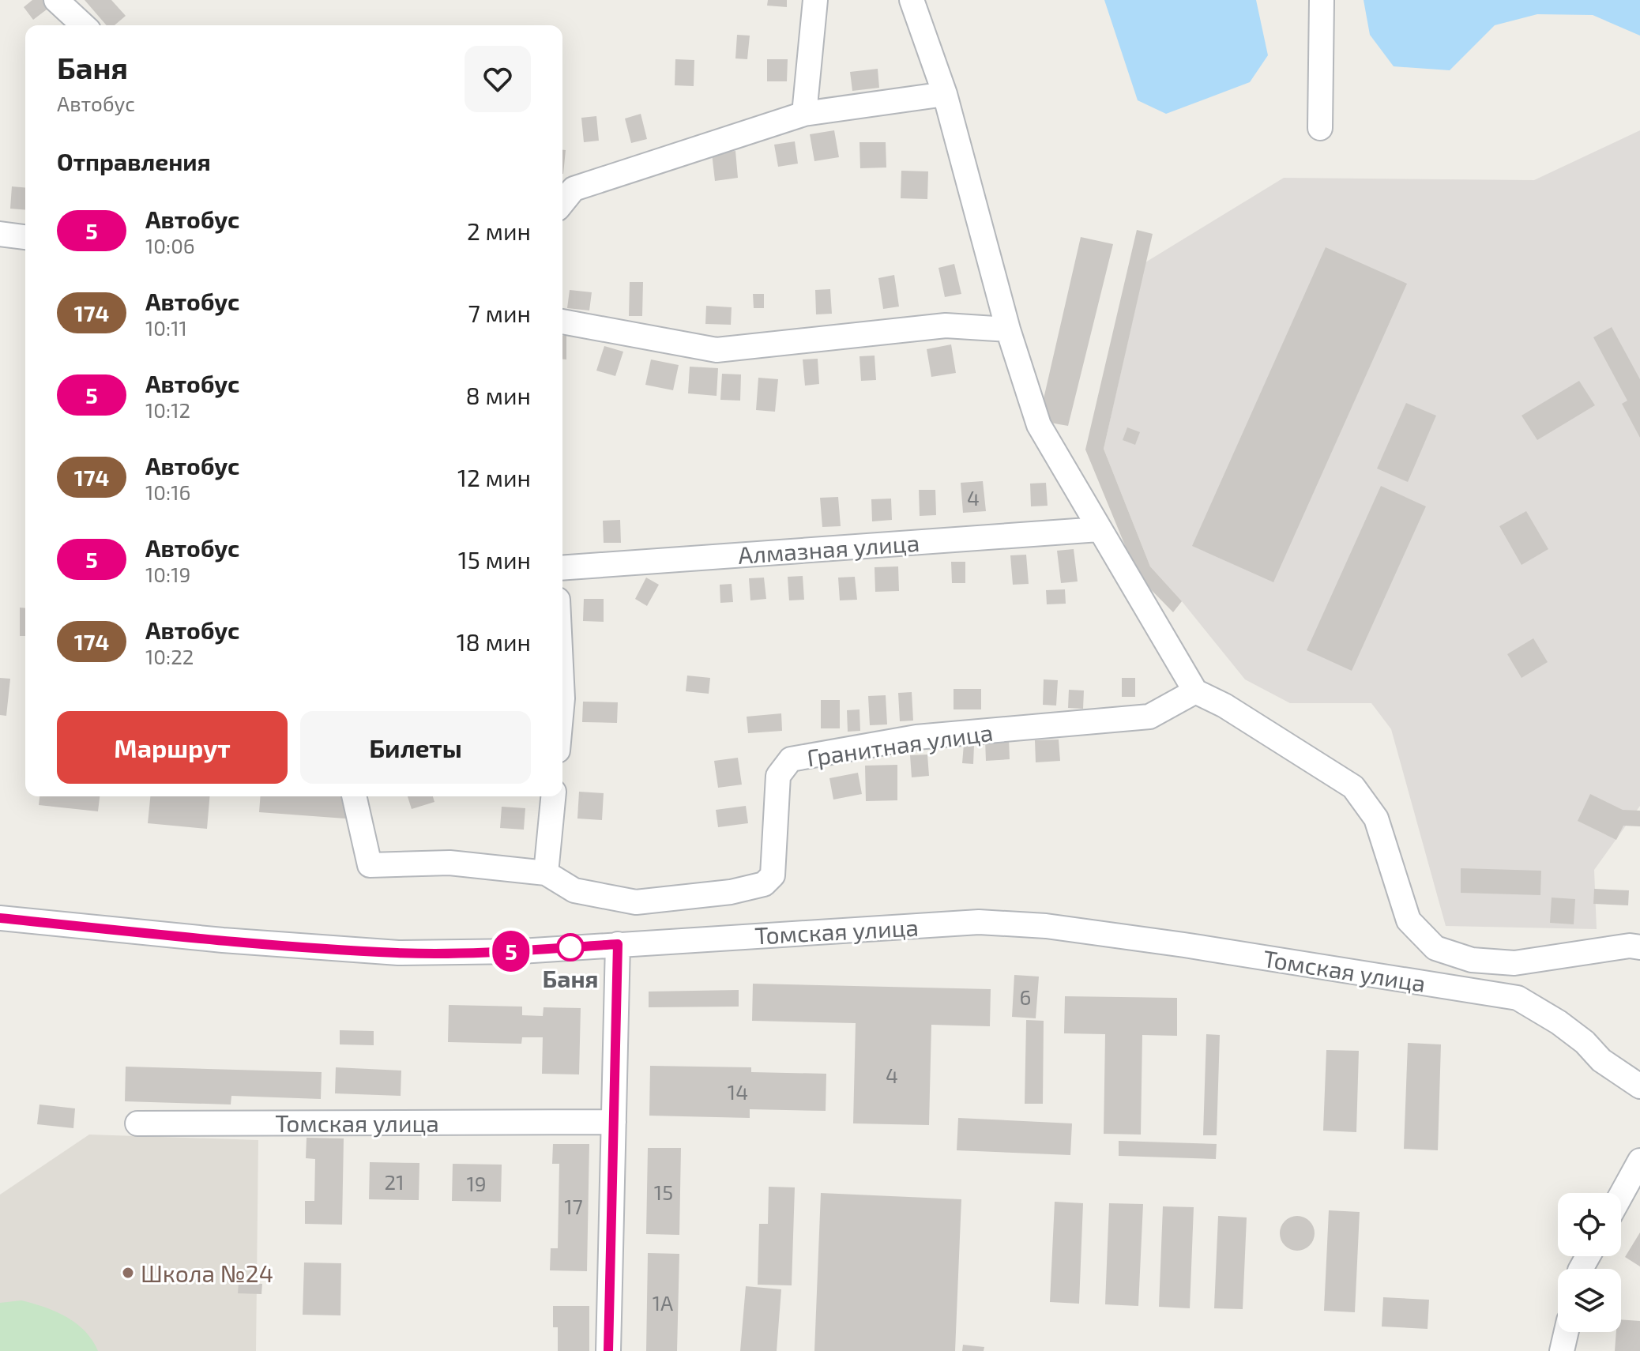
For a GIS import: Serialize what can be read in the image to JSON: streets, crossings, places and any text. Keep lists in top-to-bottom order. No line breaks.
{"streets":{"street":["Алмазная улица","Гранитная улица","Томская улица"]},"places":["Баня","Школа №24"],"lines":["bus line 5"],"house_numbers":["4","6","4","14","21","19","15","17","1А"],"page":{"on_map":"5","heading":[["Баня","Автобус"],"Отправления"],"list":[{"mark":"5","name":"Автобус","note":"10:06","value":"2 мин"},{"mark":"174","name":"Автобус","note":"10:11","value":"7 мин"},{"mark":"5","name":"Автобус","note":"10:12","value":"8 мин"},{"mark":"174","name":"Автобус","note":"10:16","value":"12 мин"},{"mark":"5","name":"Автобус","note":"10:19","value":"15 мин"},{"mark":"174","name":"Автобус","note":"10:22","value":"18 мин"}],"buttons":["Маршрут","Билеты"]}}
